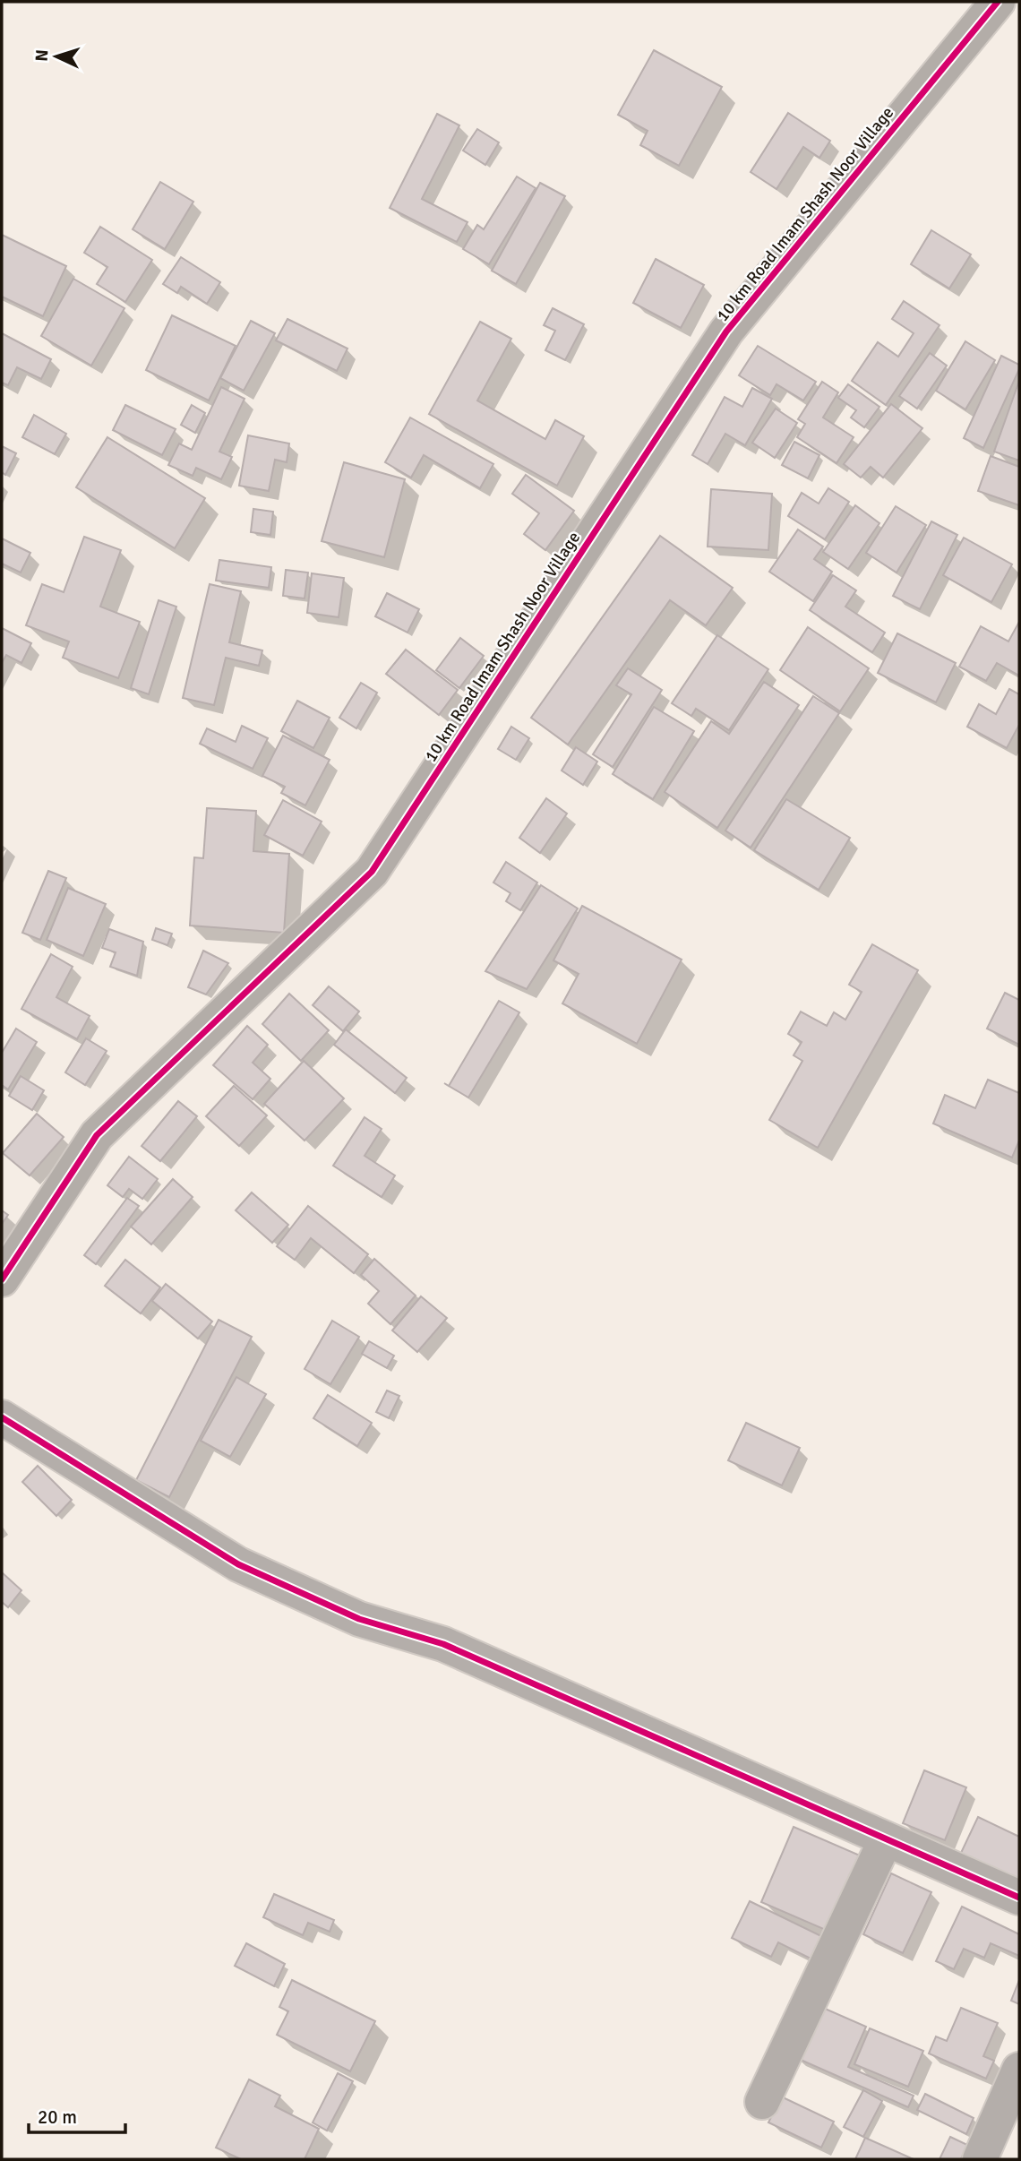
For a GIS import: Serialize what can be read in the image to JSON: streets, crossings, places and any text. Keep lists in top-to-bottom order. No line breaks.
{"streets":{"street":["10 km Road Imam Shash Noor Village"]},"scale_bar":"20 m","north":"left"}
